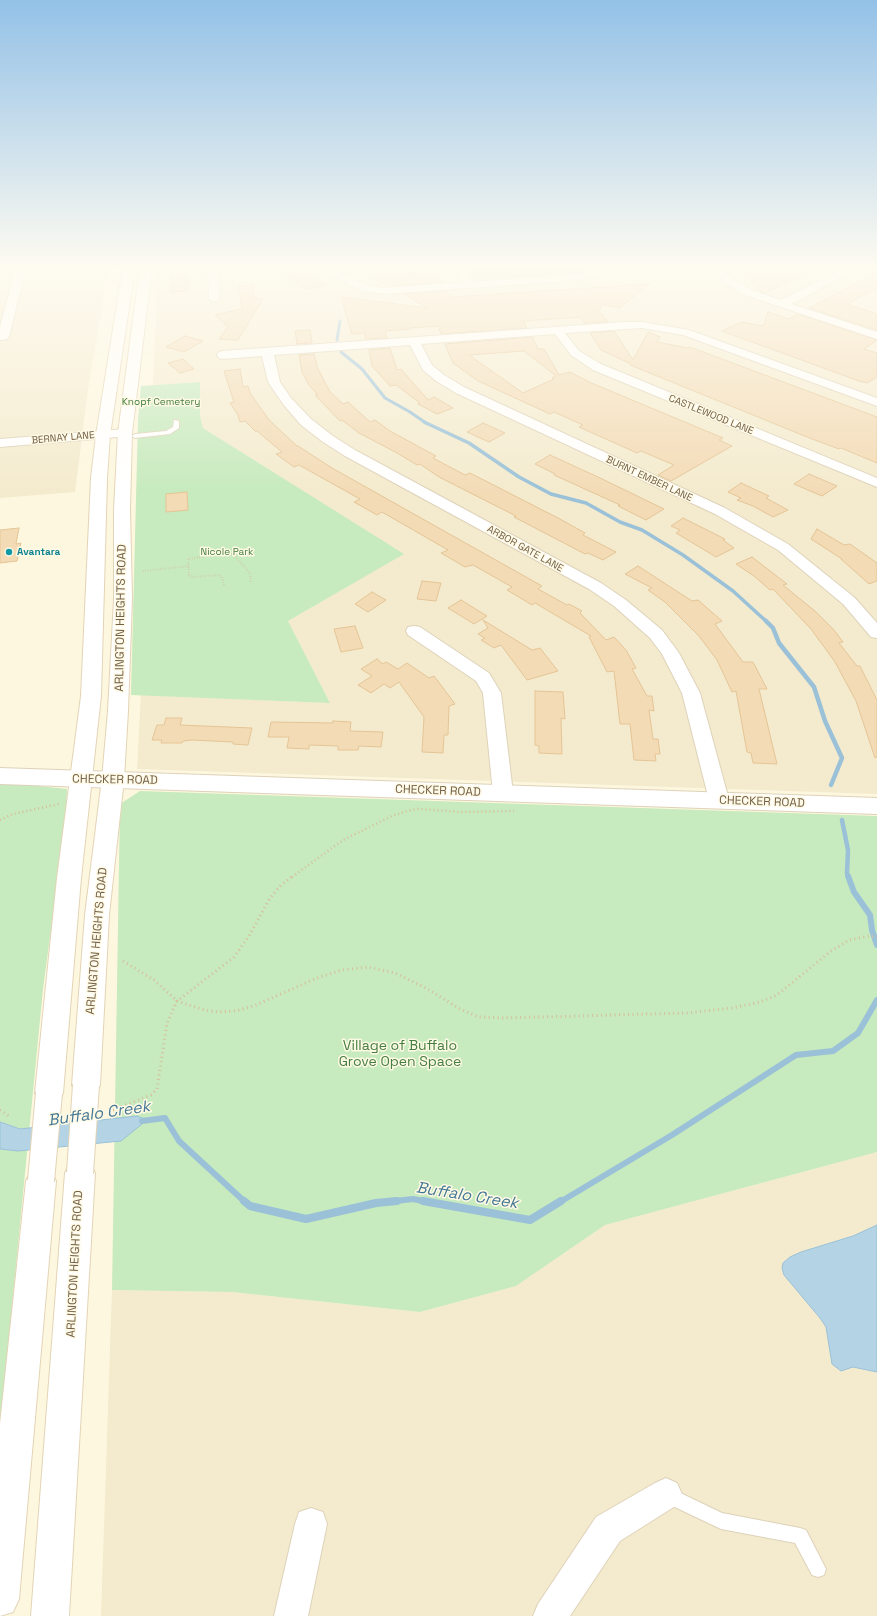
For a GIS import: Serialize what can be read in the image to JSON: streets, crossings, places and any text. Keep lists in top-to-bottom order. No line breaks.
{"streets":{"main road":["ARLINGTON HEIGHTS ROAD","CHECKER ROAD"],"street":["CASTLEWOOD LANE","BERNAY LANE","BURNT EMBER LANE","ARBOR GATE LANE"]},"crossings":[["BERNAY LANE","ARLINGTON HEIGHTS ROAD"],["ARBOR GATE LANE","CHECKER ROAD"],["ARLINGTON HEIGHTS ROAD","CHECKER ROAD"]],"water":["Buffalo Creek"],"parks":["Knopf Cemetery","Nicole Park","Village of Buffalo Grove Open Space"],"places":["Avantara"]}
